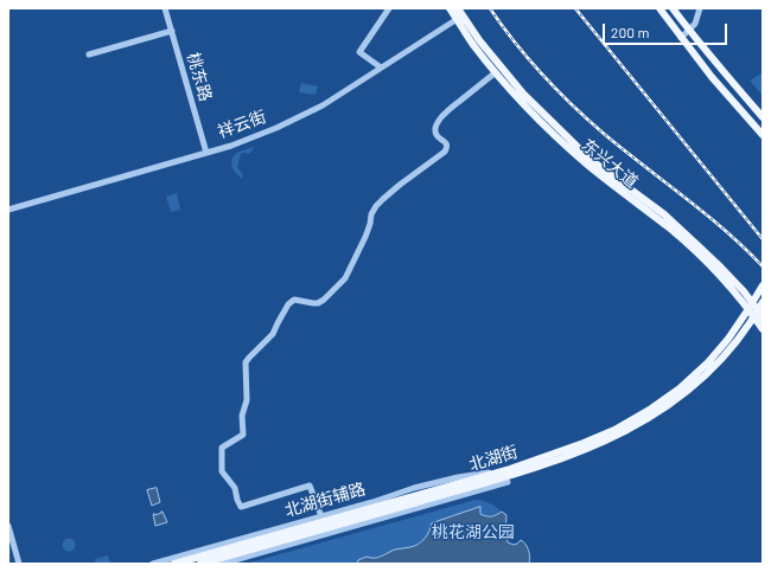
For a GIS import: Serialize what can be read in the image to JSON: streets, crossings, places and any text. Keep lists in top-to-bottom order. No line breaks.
{"streets":{"main road":["东兴大道","北湖街"],"street":["桃东路","祥云街","北湖街辅路"]},"crossings":[["桃东路","祥云街"],["祥云街","东兴大道"],["东兴大道","北湖街"],["北湖街","北湖街辅路"]],"parks":["桃花湖公园"],"scale_bar":"200 m"}
